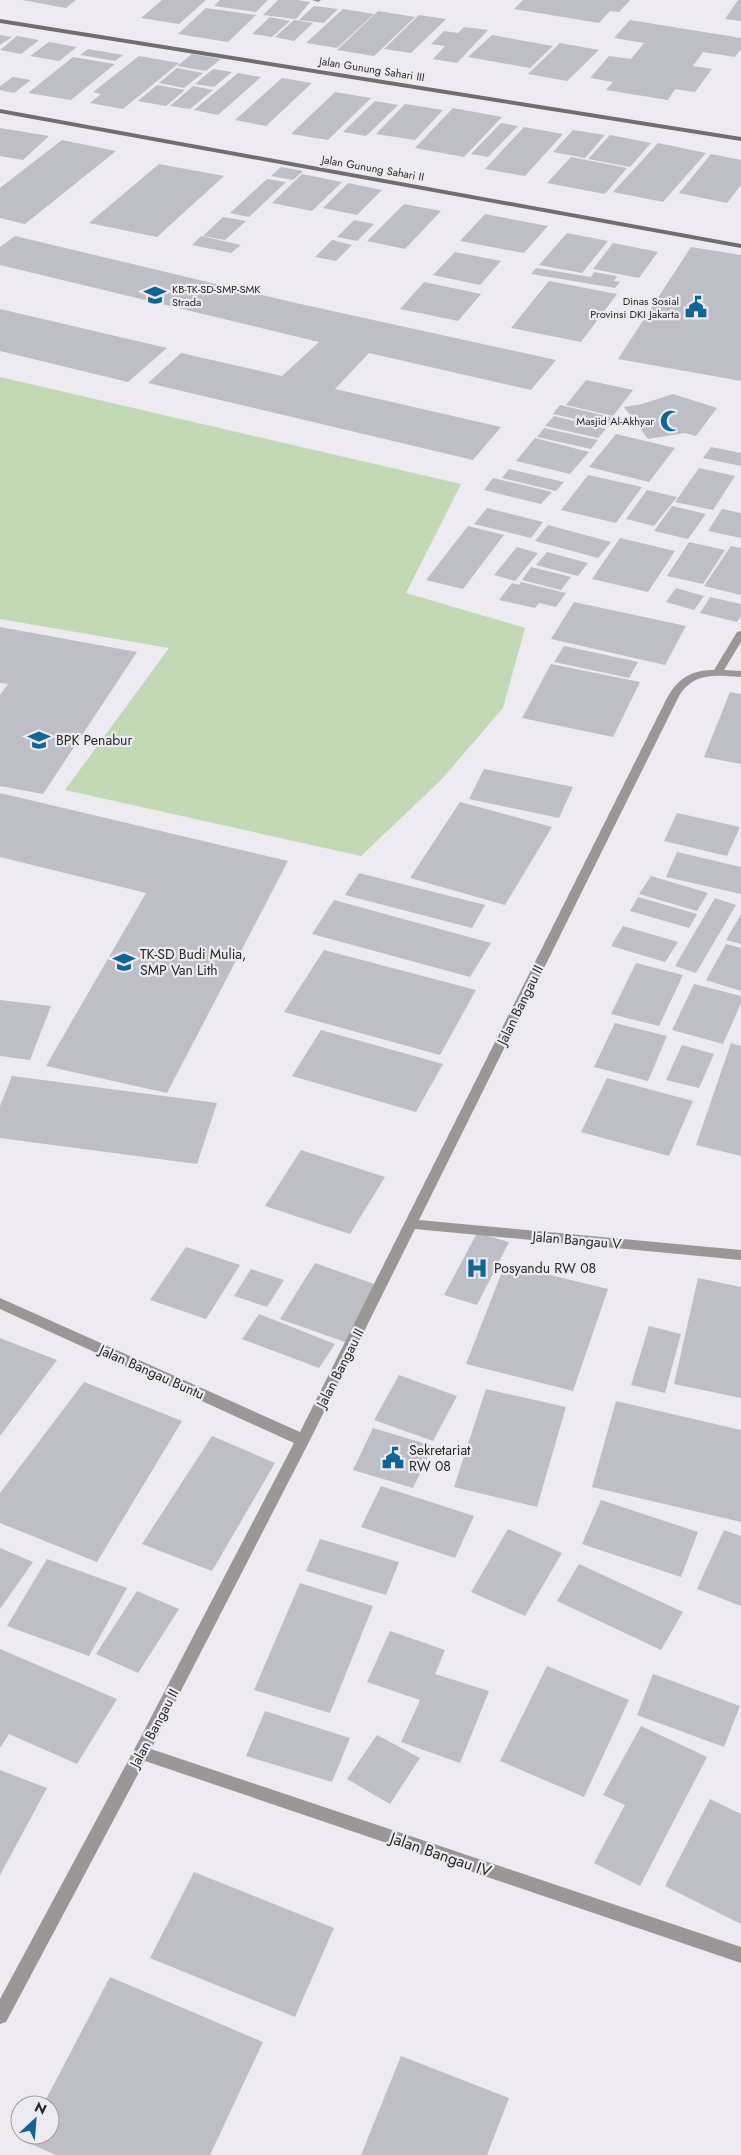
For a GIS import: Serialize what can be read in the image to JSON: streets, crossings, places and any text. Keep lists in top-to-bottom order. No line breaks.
{"streets":{"street":["Jalan Gunung Sahari III","Jalan Gunung Sahari II","Jalan Bangau II","Jalan Bangau V","Jalan Bangau Buntu","Jalan Bangau IV"]},"crossings":[["Jalan Bangau II","Jalan Bangau V"],["Jalan Bangau II","Jalan Bangau Buntu"],["Jalan Bangau II","Jalan Bangau IV"]],"places":{"school or university":["KB-TK-SD-SMP-SMK Strada","BPK Penabur","TK-SD Budi Mulia, SMP Van Lith"],"public building":["Dinas Sosial Provinsi DKI Jakarta","Sekretariat RW 08"],"mosque":["Masjid Al-Akhyar"],"hospital":["Posyandu RW 08"]},"north":"top right"}
